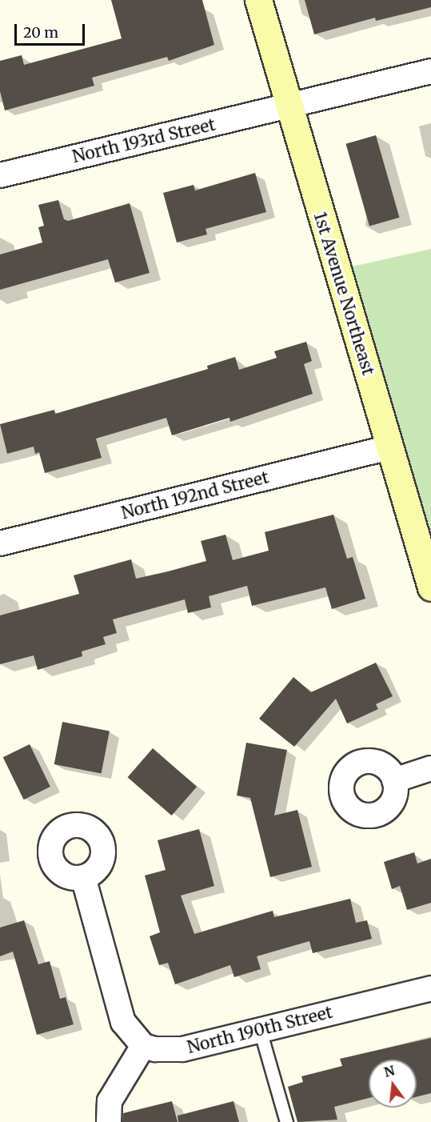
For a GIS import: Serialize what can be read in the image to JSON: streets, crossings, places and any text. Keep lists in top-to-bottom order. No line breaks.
{"streets":{"street":["North 193rd Street","1st Avenue Northeast","North 192nd Street","North 190th Street"]},"crossings":[["North 193rd Street","1st Avenue Northeast"],["1st Avenue Northeast","North 192nd Street"]],"scale_bar":"20 m","north":"top"}
